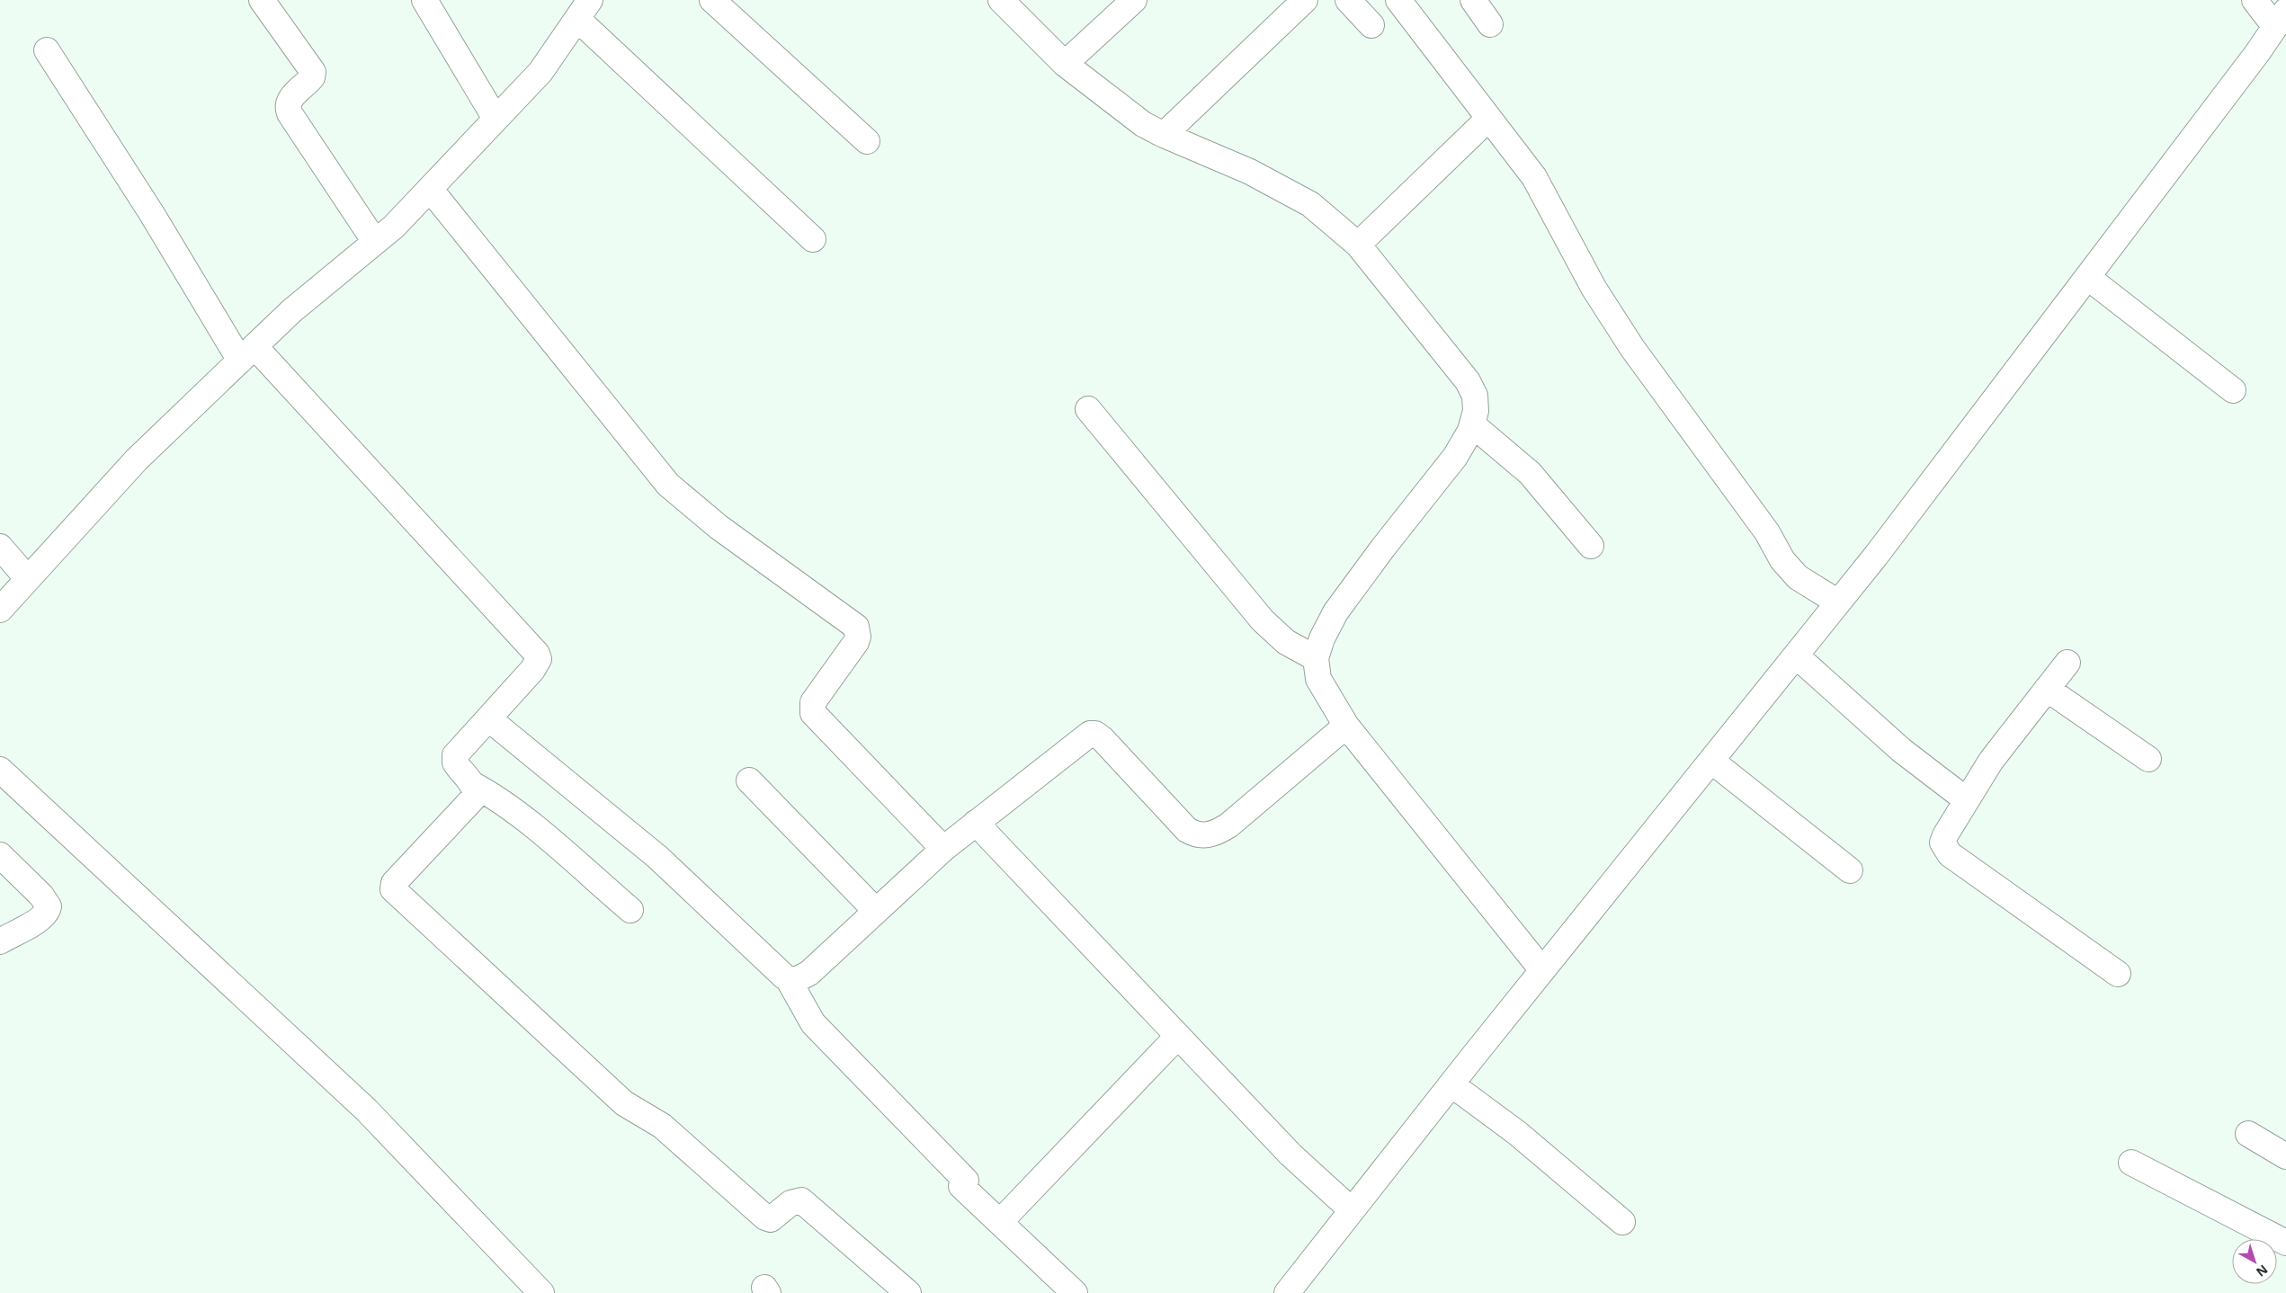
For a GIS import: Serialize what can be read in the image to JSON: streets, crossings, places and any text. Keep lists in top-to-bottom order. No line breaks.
{"north":"bottom right"}
